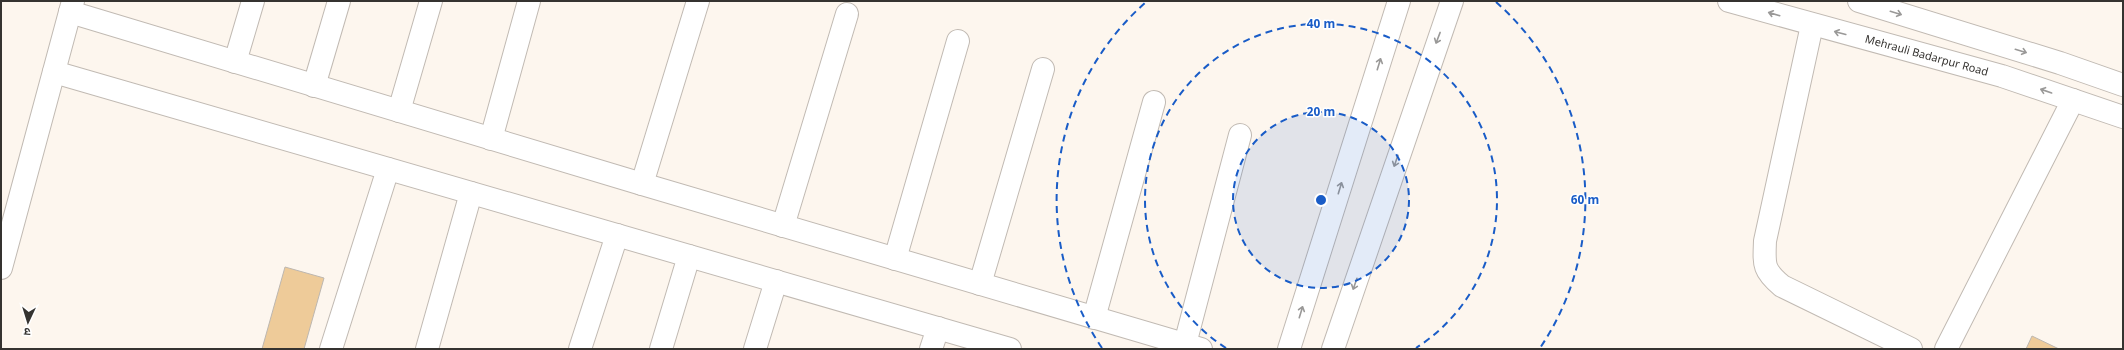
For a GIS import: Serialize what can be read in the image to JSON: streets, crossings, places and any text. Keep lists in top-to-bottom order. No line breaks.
{"streets":{"street":["Mehrauli Badarpur Road"]},"north":"bottom","rings":["40 m","20 m","60 m"]}
